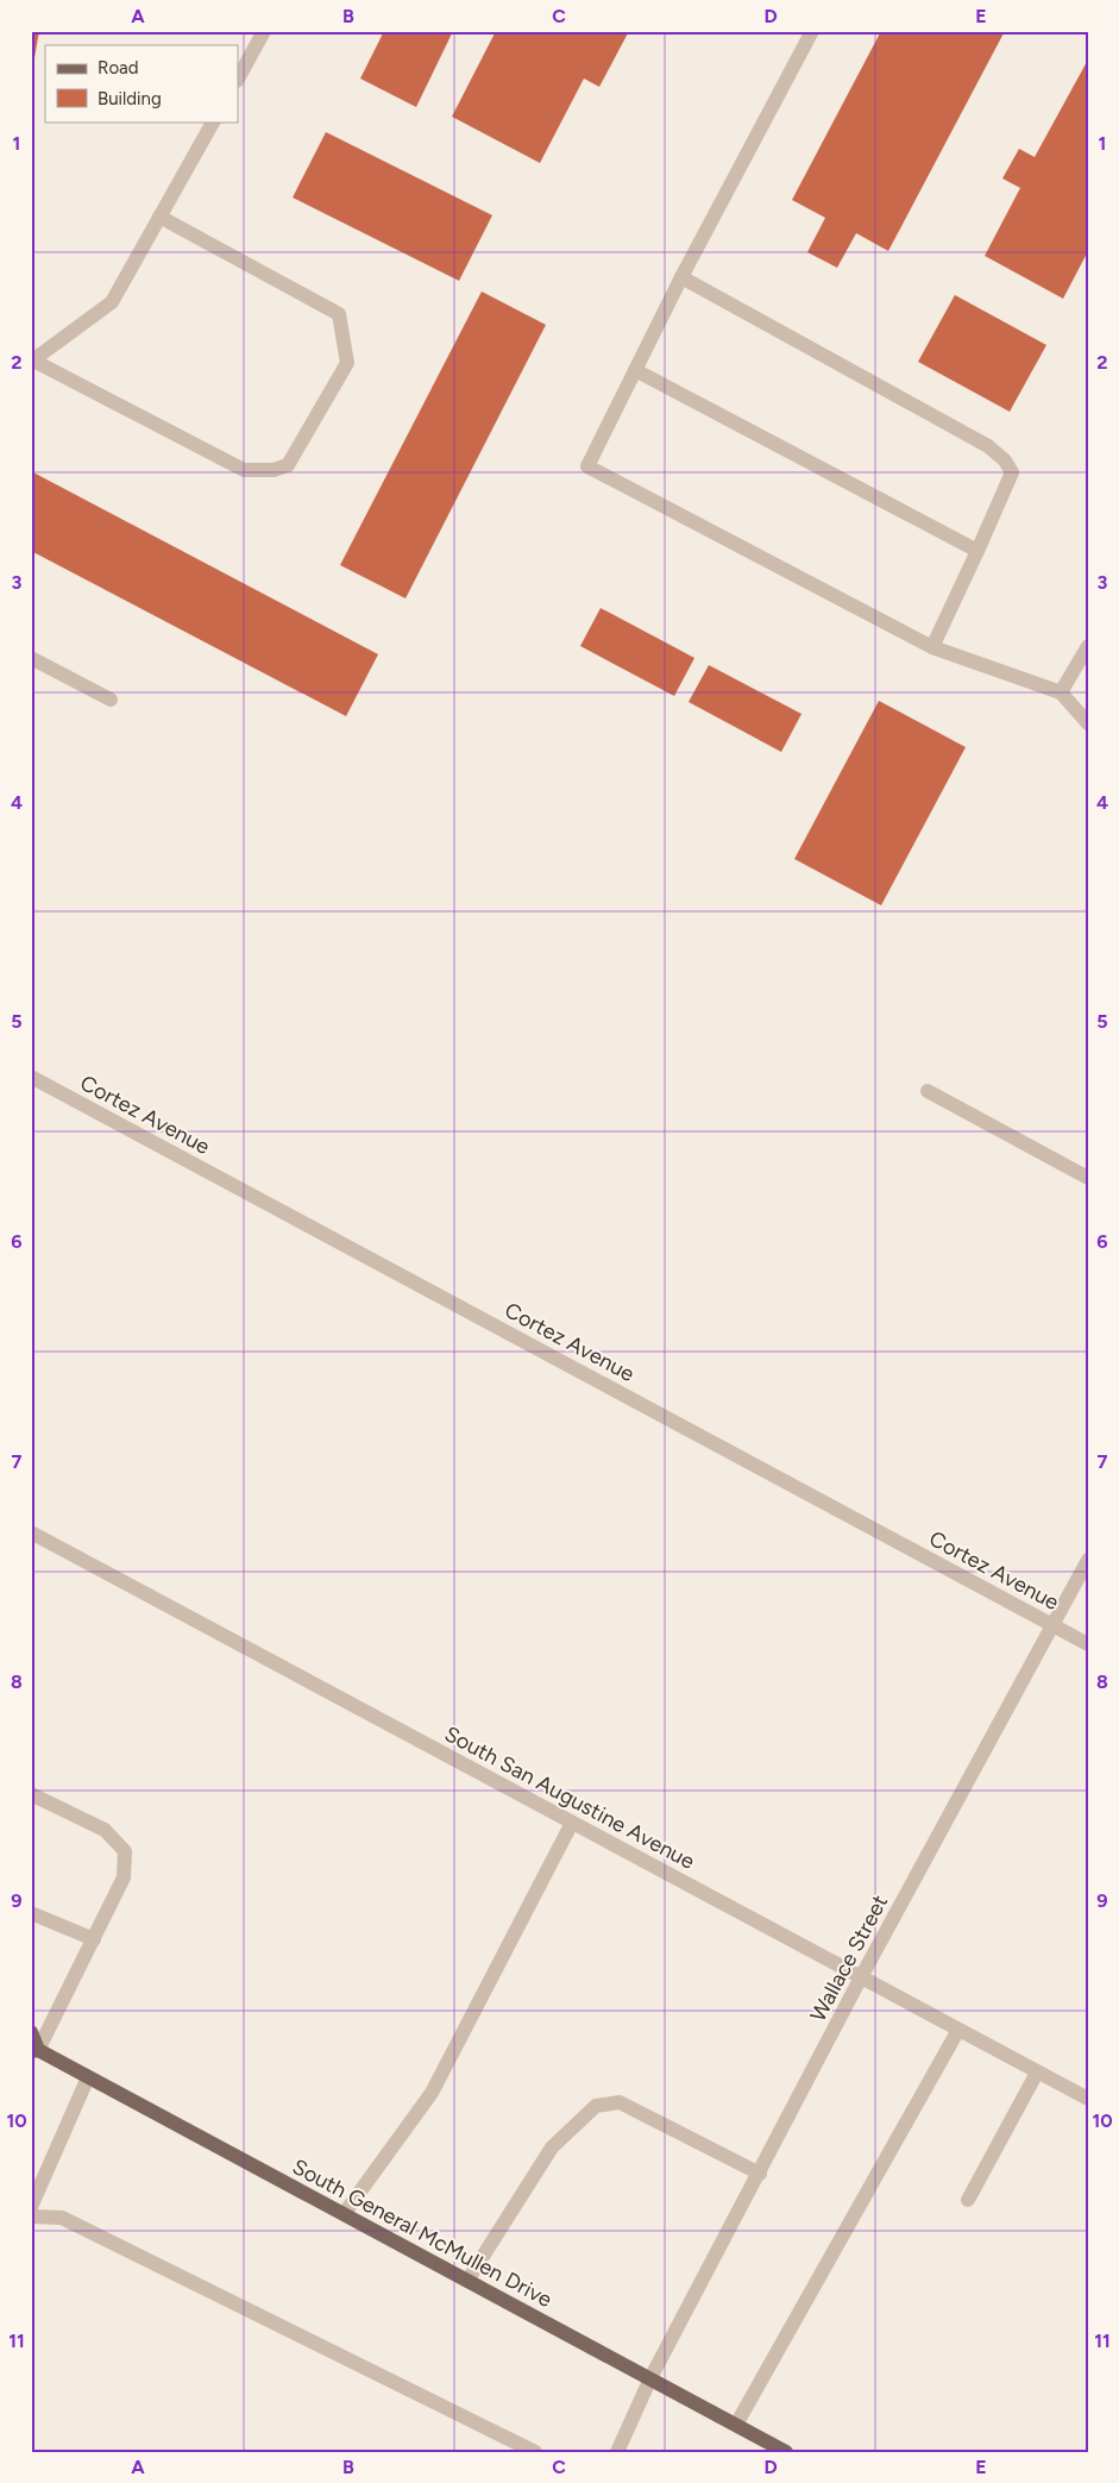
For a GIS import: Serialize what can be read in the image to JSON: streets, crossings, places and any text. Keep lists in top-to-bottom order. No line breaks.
{"streets":{"main road":["South General McMullen Drive"],"street":["Cortez Avenue","South San Augustine Avenue","Wallace Street"]},"crossings":[["Cortez Avenue","Wallace Street"],["South San Augustine Avenue","Wallace Street"],["Wallace Street","South General McMullen Drive"]],"legend":["Road","Building"],"grid":{"columns":["A","B","C","D","E"],"rows":["1","2","3","4","5","6","7","8","9","10","11"]}}
